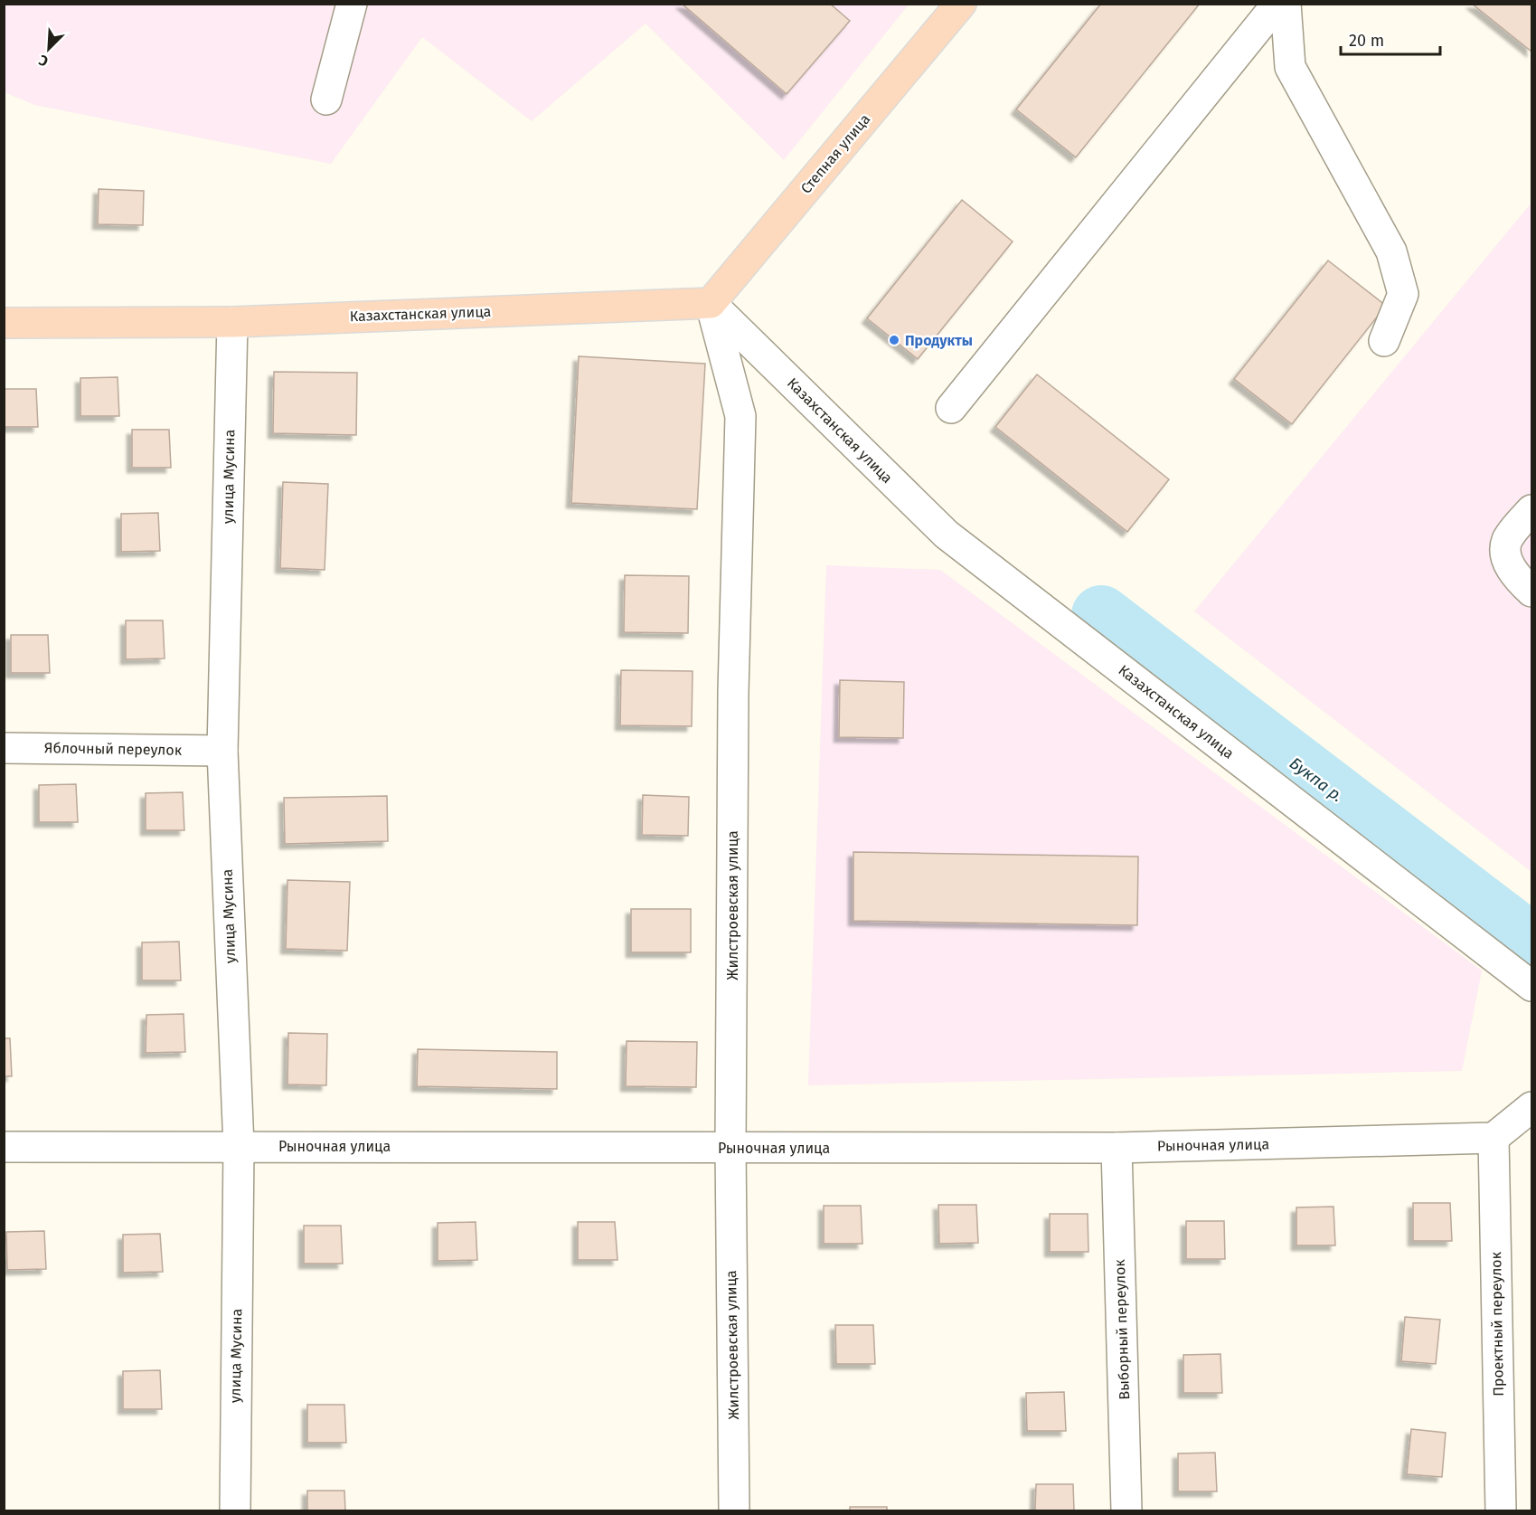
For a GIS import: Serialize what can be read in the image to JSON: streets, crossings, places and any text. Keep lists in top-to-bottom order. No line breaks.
{"streets":{"main road":["Степная улица","Казахстанская улица"],"street":["улица Мусина","Яблочный переулок","Жилстроевская улица","Рыночная улица","Проектный переулок","Выборный переулок"]},"crossings":[["Степная улица","Казахстанская улица"],["Степная улица","Жилстроевская улица"],["Казахстанская улица","улица Мусина"],["Казахстанская улица","Жилстроевская улица"],["улица Мусина","Яблочный переулок"],["улица Мусина","Рыночная улица"],["Жилстроевская улица","Рыночная улица"],["Рыночная улица","Проектный переулок"],["Рыночная улица","Выборный переулок"]],"water":["Букпа р."],"places":["Продукты"],"scale_bar":"20 m","north":"bottom left"}
